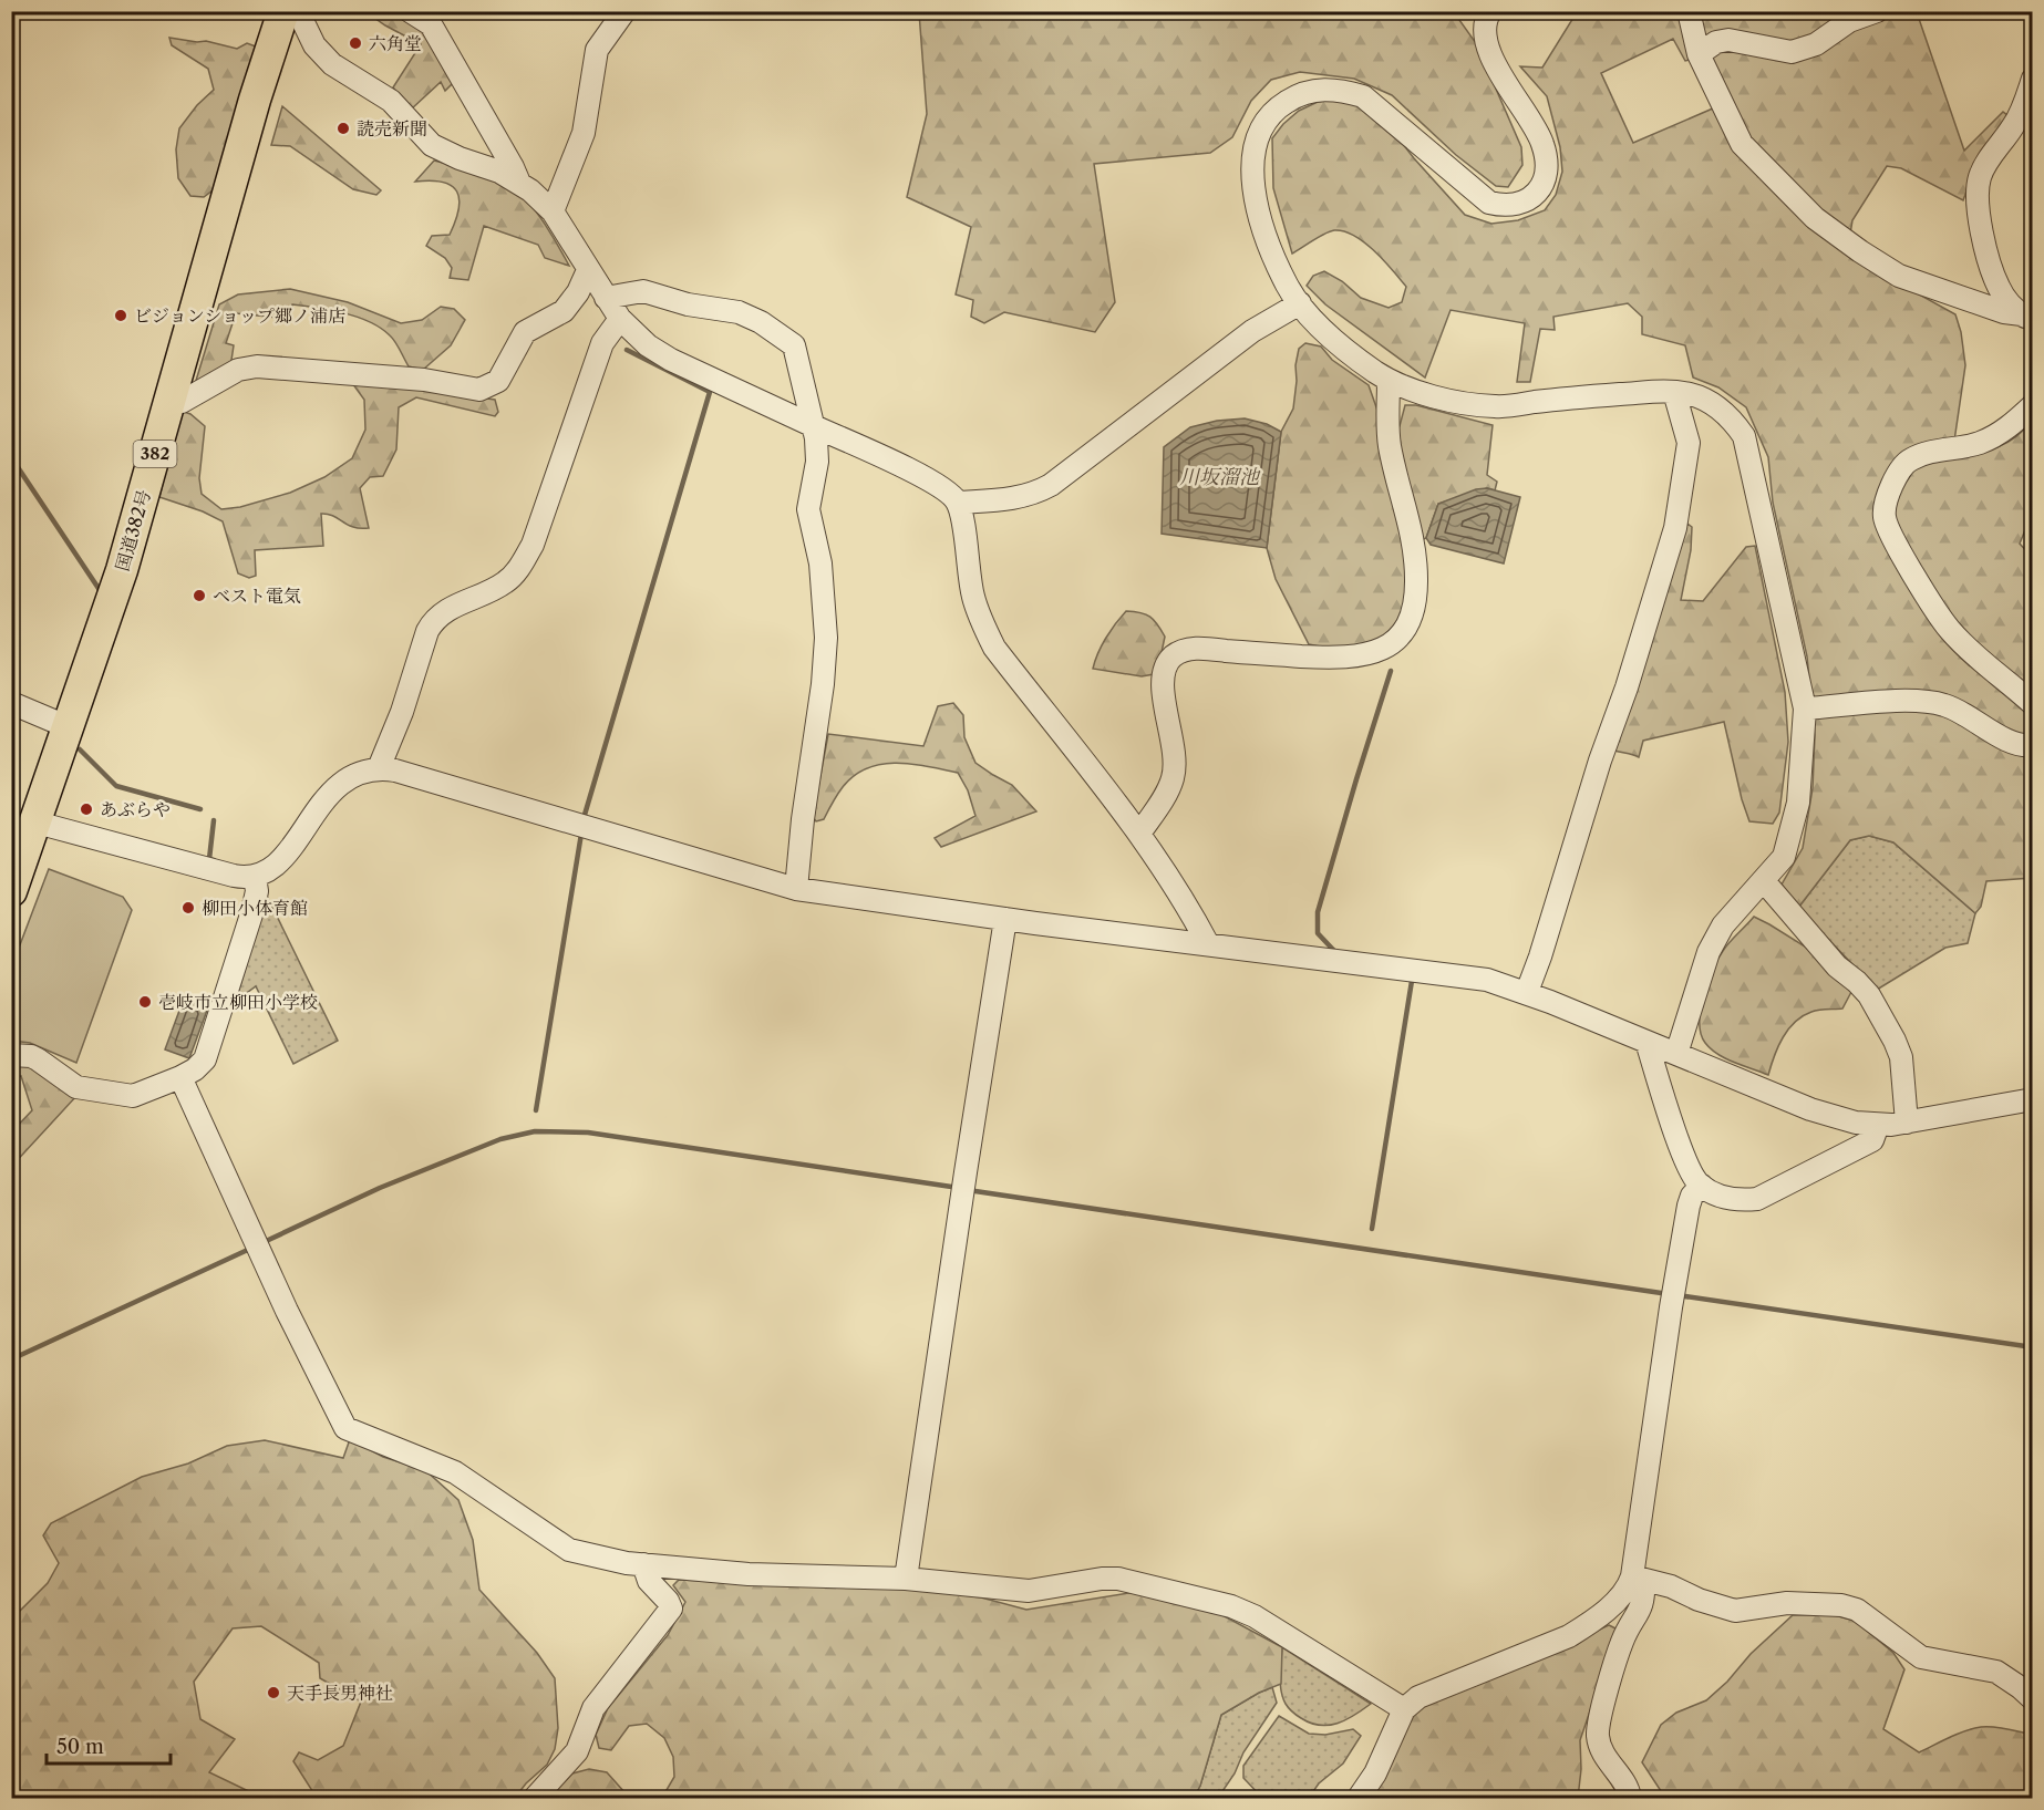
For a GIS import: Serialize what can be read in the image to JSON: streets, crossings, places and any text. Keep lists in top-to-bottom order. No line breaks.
{"streets":{"highway":["382","国道382号"]},"water":["川坂溜池"],"places":["六角堂","読売新聞","ビジョンショップ郷ノ浦店","ベスト電気","あぶらや","柳田小体育館","壱岐市立柳田小学校","天手長男神社"],"scale_bar":"50 m"}
